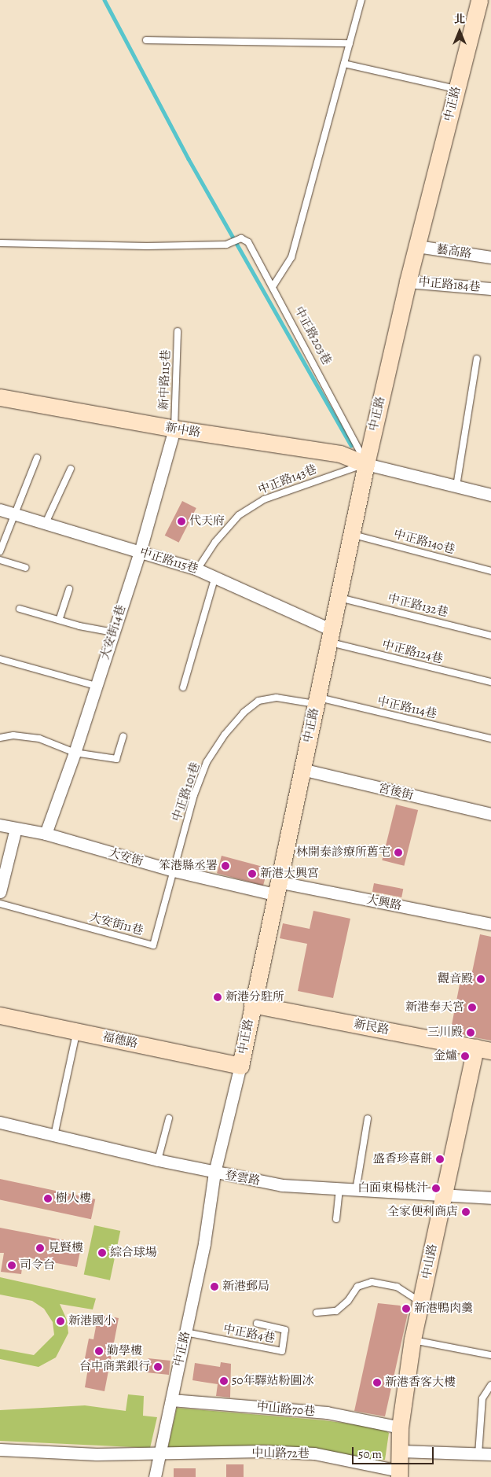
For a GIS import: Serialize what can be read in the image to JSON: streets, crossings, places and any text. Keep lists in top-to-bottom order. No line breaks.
{"streets":{"main road":["中正路","新中路","新民路","福德路","中山路"],"street":["藝高路","中正路184巷","中正路115巷","大安街14巷","宮後街","大安街","大興路","登雲路","中山路70巷","中山路72巷"],"lane":["中正路203巷","新中路115巷","中正路143巷","中正路140巷","中正路132巷","中正路124巷","中正路114巷","中正路101巷","大安街11巷","中正路4巷"]},"crossings":[["中正路","藝高路"],["中正路","中正路184巷"],["中正路","中正路203巷"],["中正路","新中路"],["中正路","中正路143巷"],["中正路","中正路140巷"],["中正路","中正路115巷"],["中正路","中正路132巷"],["中正路","中正路124巷"],["中正路","中正路114巷"],["中正路","中正路101巷"],["中正路","宮後街"],["中正路","大安街"],["中正路","大興路"],["中正路","新民路"],["中正路","福德路"],["中正路","登雲路"],["中正路","中正路4巷"],["中正路","中山路70巷"],["中正路","中山路72巷"],["中正路203巷","新中路"],["中正路203巷","中正路143巷"],["新中路115巷","新中路"],["新中路115巷","大安街14巷"],["新中路","中正路143巷"],["新中路","大安街14巷"],["中正路143巷","中正路115巷"],["中正路115巷","大安街14巷"],["中正路115巷","中正路124巷"],["大安街14巷","大安街"],["中正路114巷","中正路101巷"],["中正路101巷","大安街"],["中正路101巷","大安街11巷"],["大安街","大興路"],["大安街","大安街11巷"],["新民路","中山路"],["登雲路","中山路"],["中山路","中山路70巷"],["中山路","中山路72巷"]],"places":["代天府","林開泰診療所舊宅","笨港縣丞署","新港大興宮","觀音殿","新港分駐所","新港奉天宮","三川殿","金爐","盛香珍喜餅","白面東楊桃汁","樹人樓","全家便利商店","見賢樓","綜合球場","司令台","新港郵局","新港鴨肉羹","新港國小","勤學樓","台中商業銀行","50年驛站粉圓冰","新港香客大樓"],"scale_bar":"50 m","north":"top"}
